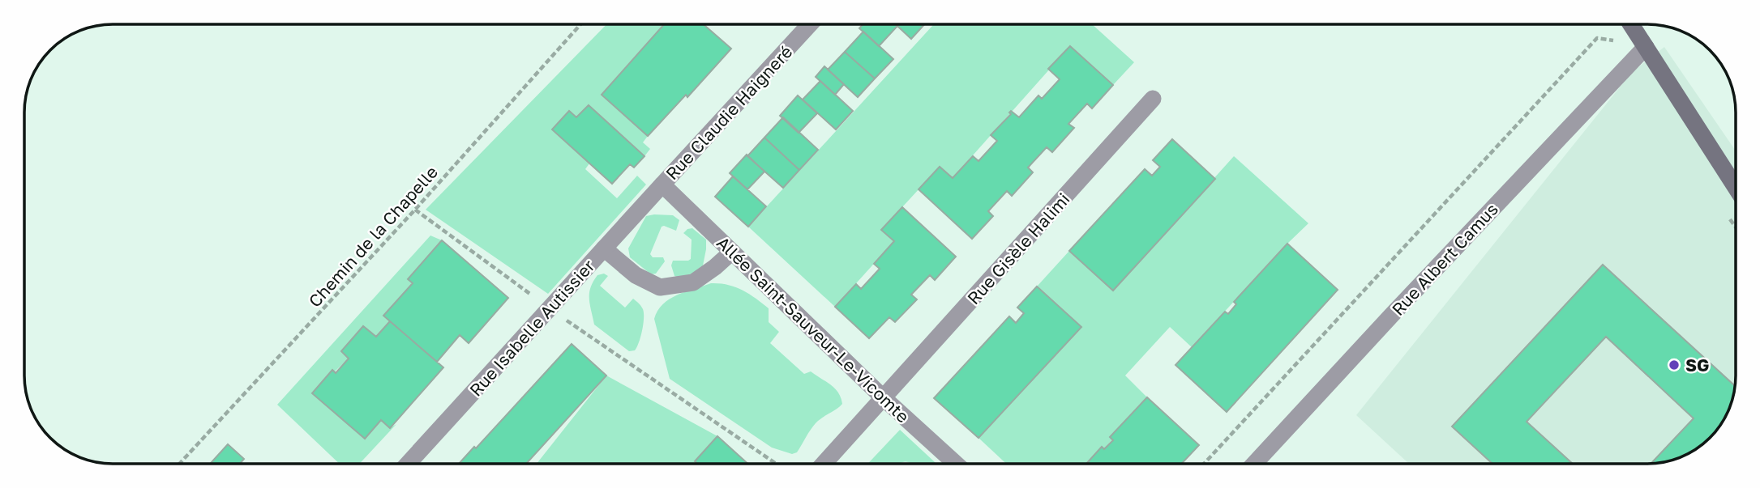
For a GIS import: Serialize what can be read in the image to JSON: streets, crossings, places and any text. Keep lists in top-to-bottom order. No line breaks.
{"streets":{"street":["Rue Claudie Haigneré","Rue Gisèle Halimi","Rue Albert Camus","Rue Isabelle Autissier","Allée Saint-Sauveur-Le-Vicomte"],"path":["Chemin de la Chapelle"]},"crossings":[["Rue Claudie Haigneré","Rue Isabelle Autissier"],["Rue Claudie Haigneré","Allée Saint-Sauveur-Le-Vicomte"],["Rue Gisèle Halimi","Allée Saint-Sauveur-Le-Vicomte"],["Rue Isabelle Autissier","Allée Saint-Sauveur-Le-Vicomte"]],"places":["SG"]}
